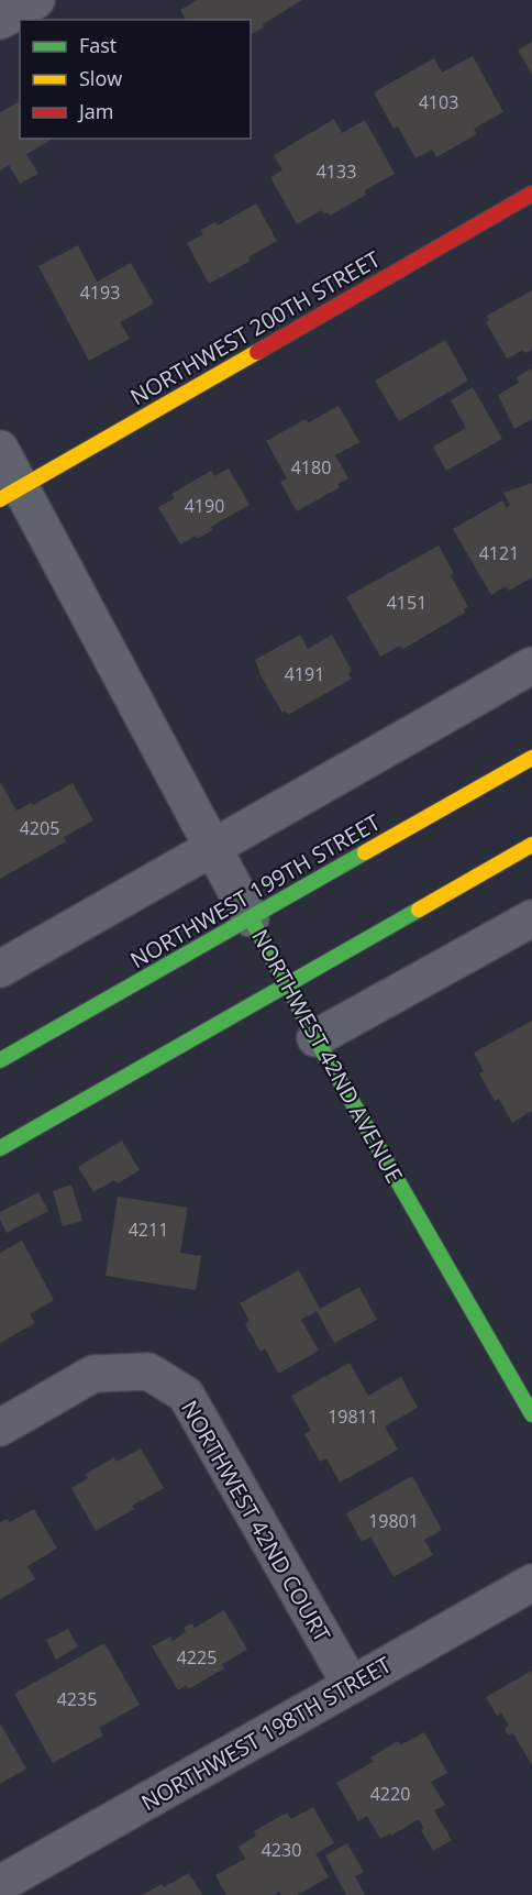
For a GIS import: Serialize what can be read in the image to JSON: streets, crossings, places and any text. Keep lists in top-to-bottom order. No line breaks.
{"streets":{"main road":["NORTHWEST 200TH STREET","NORTHWEST 199TH STREET","NORTHWEST 42ND AVENUE"],"street":["NORTHWEST 42ND COURT","NORTHWEST 198TH STREET"]},"crossings":[["NORTHWEST 200TH STREET","NORTHWEST 42ND AVENUE"],["NORTHWEST 199TH STREET","NORTHWEST 42ND AVENUE"],["NORTHWEST 42ND COURT","NORTHWEST 198TH STREET"]],"house_numbers":["4103","4133","4193","4180","4190","4121","4151","4191","4205","4211","19811","19801","4225","4235","4220","4230"],"legend":["Fast","Slow","Jam"]}
